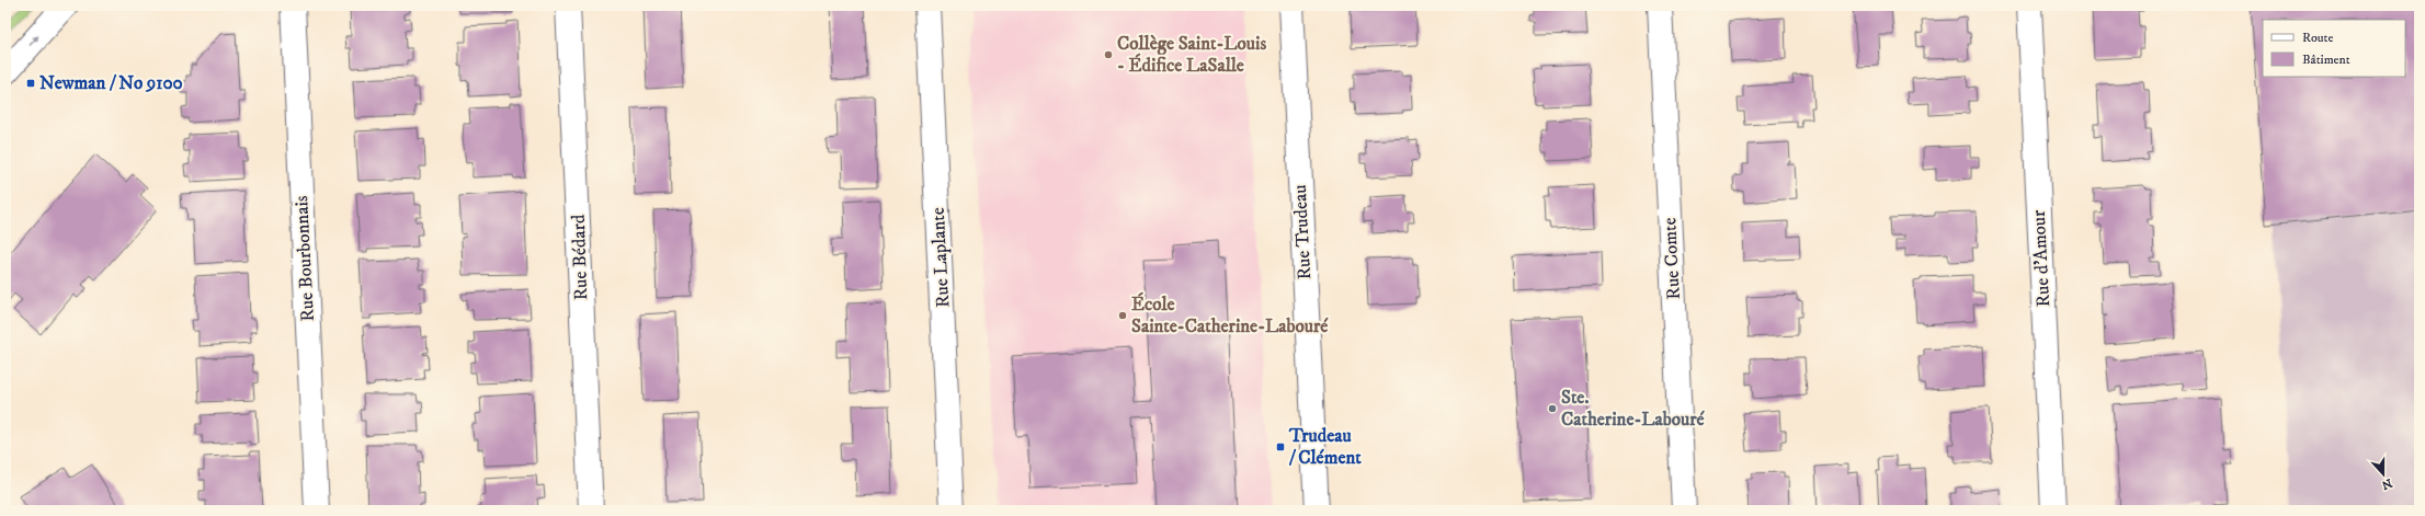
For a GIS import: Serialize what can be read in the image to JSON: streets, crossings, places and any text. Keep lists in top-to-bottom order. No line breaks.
{"streets":{"street":["Rue Trudeau","Rue Bédard","Rue Laplante","Rue Bourbonnais","Rue Comte","Rue d'Amour"]},"places":{"other":["Collège Saint-Louis - Édifice LaSalle","École Sainte-Catherine-Labouré","Ste. Catherine-Labouré"],"transit":["Newman / No 9100","Trudeau / Clément"]},"legend":["Route","Bâtiment"],"north":"bottom"}
